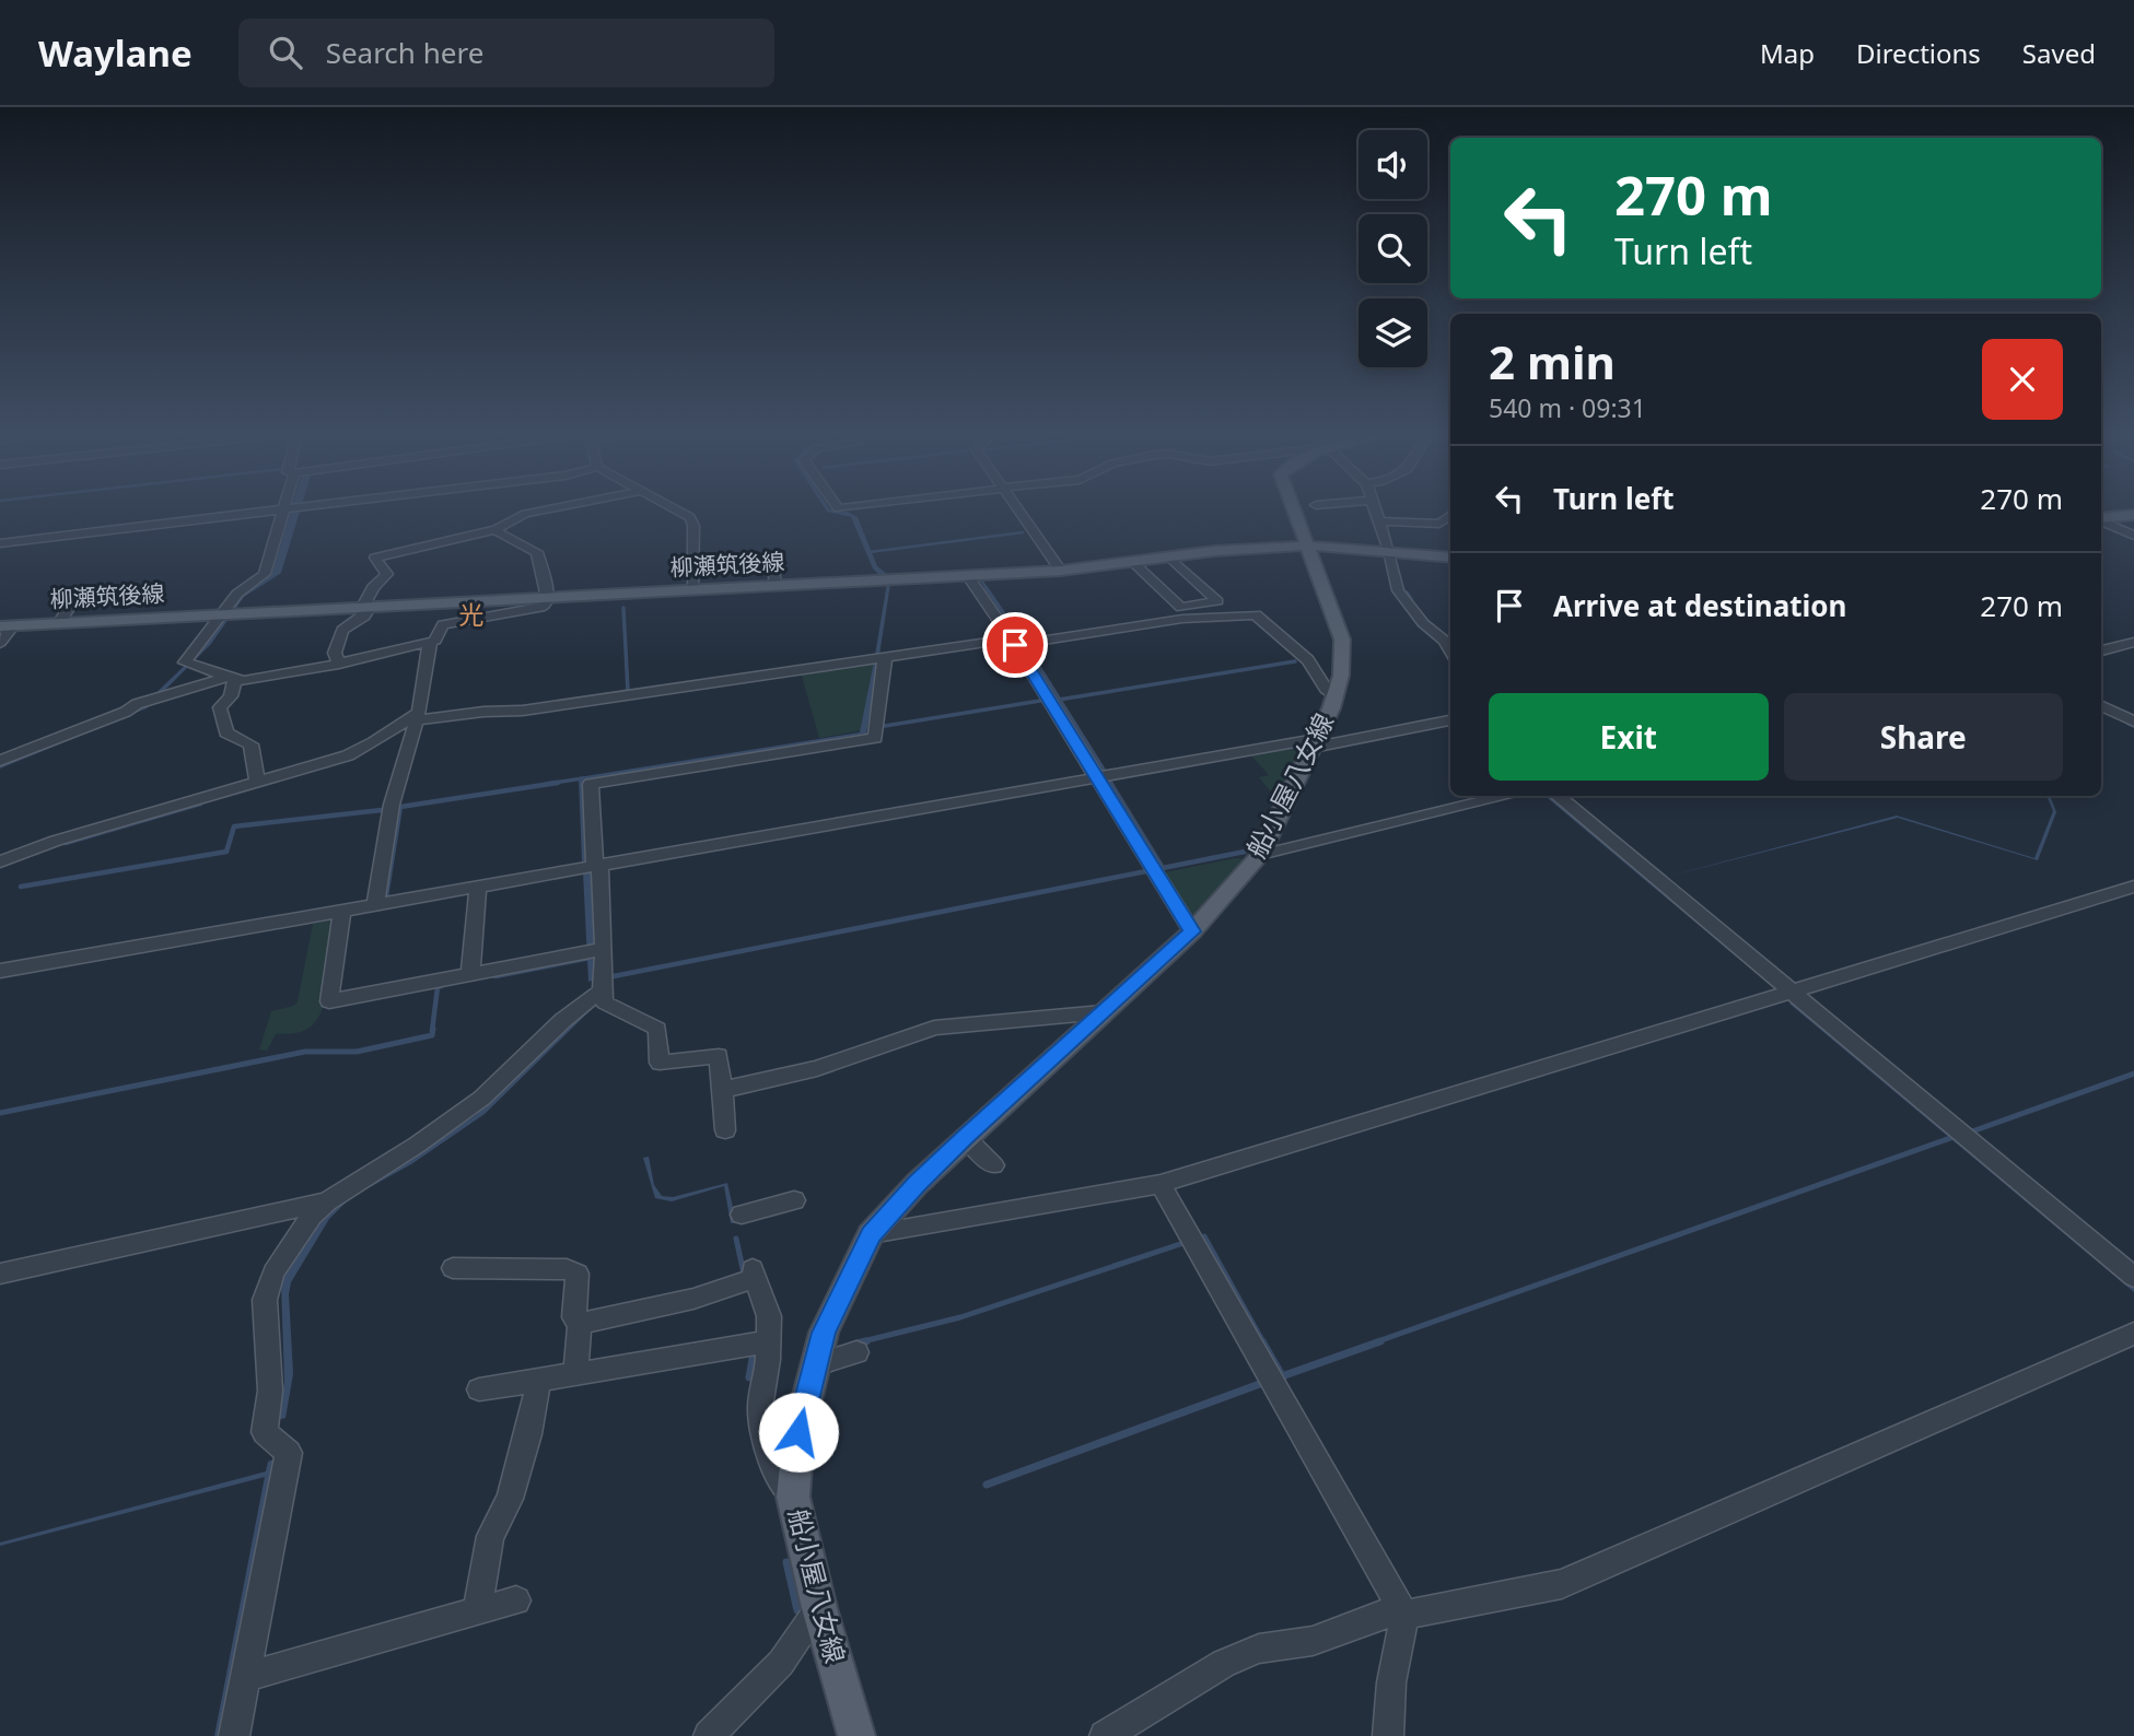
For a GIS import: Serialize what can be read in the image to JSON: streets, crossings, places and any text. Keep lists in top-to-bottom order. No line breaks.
{"streets":{"main road":["柳瀬筑後線","船小屋八女線"]},"crossings":[["柳瀬筑後線","船小屋八女線"]],"districts":["光"],"page":{"header":"Waylane","search":"Search here","nav":["Map","Directions","Saved"],"turn":["270 m","Turn left"],"heading":["2 min","540 m · 09:31"],"list":[{"name":"Turn left","value":"270 m"},{"name":"Arrive at destination","value":"270 m"}],"buttons":["Exit","Share"]}}
